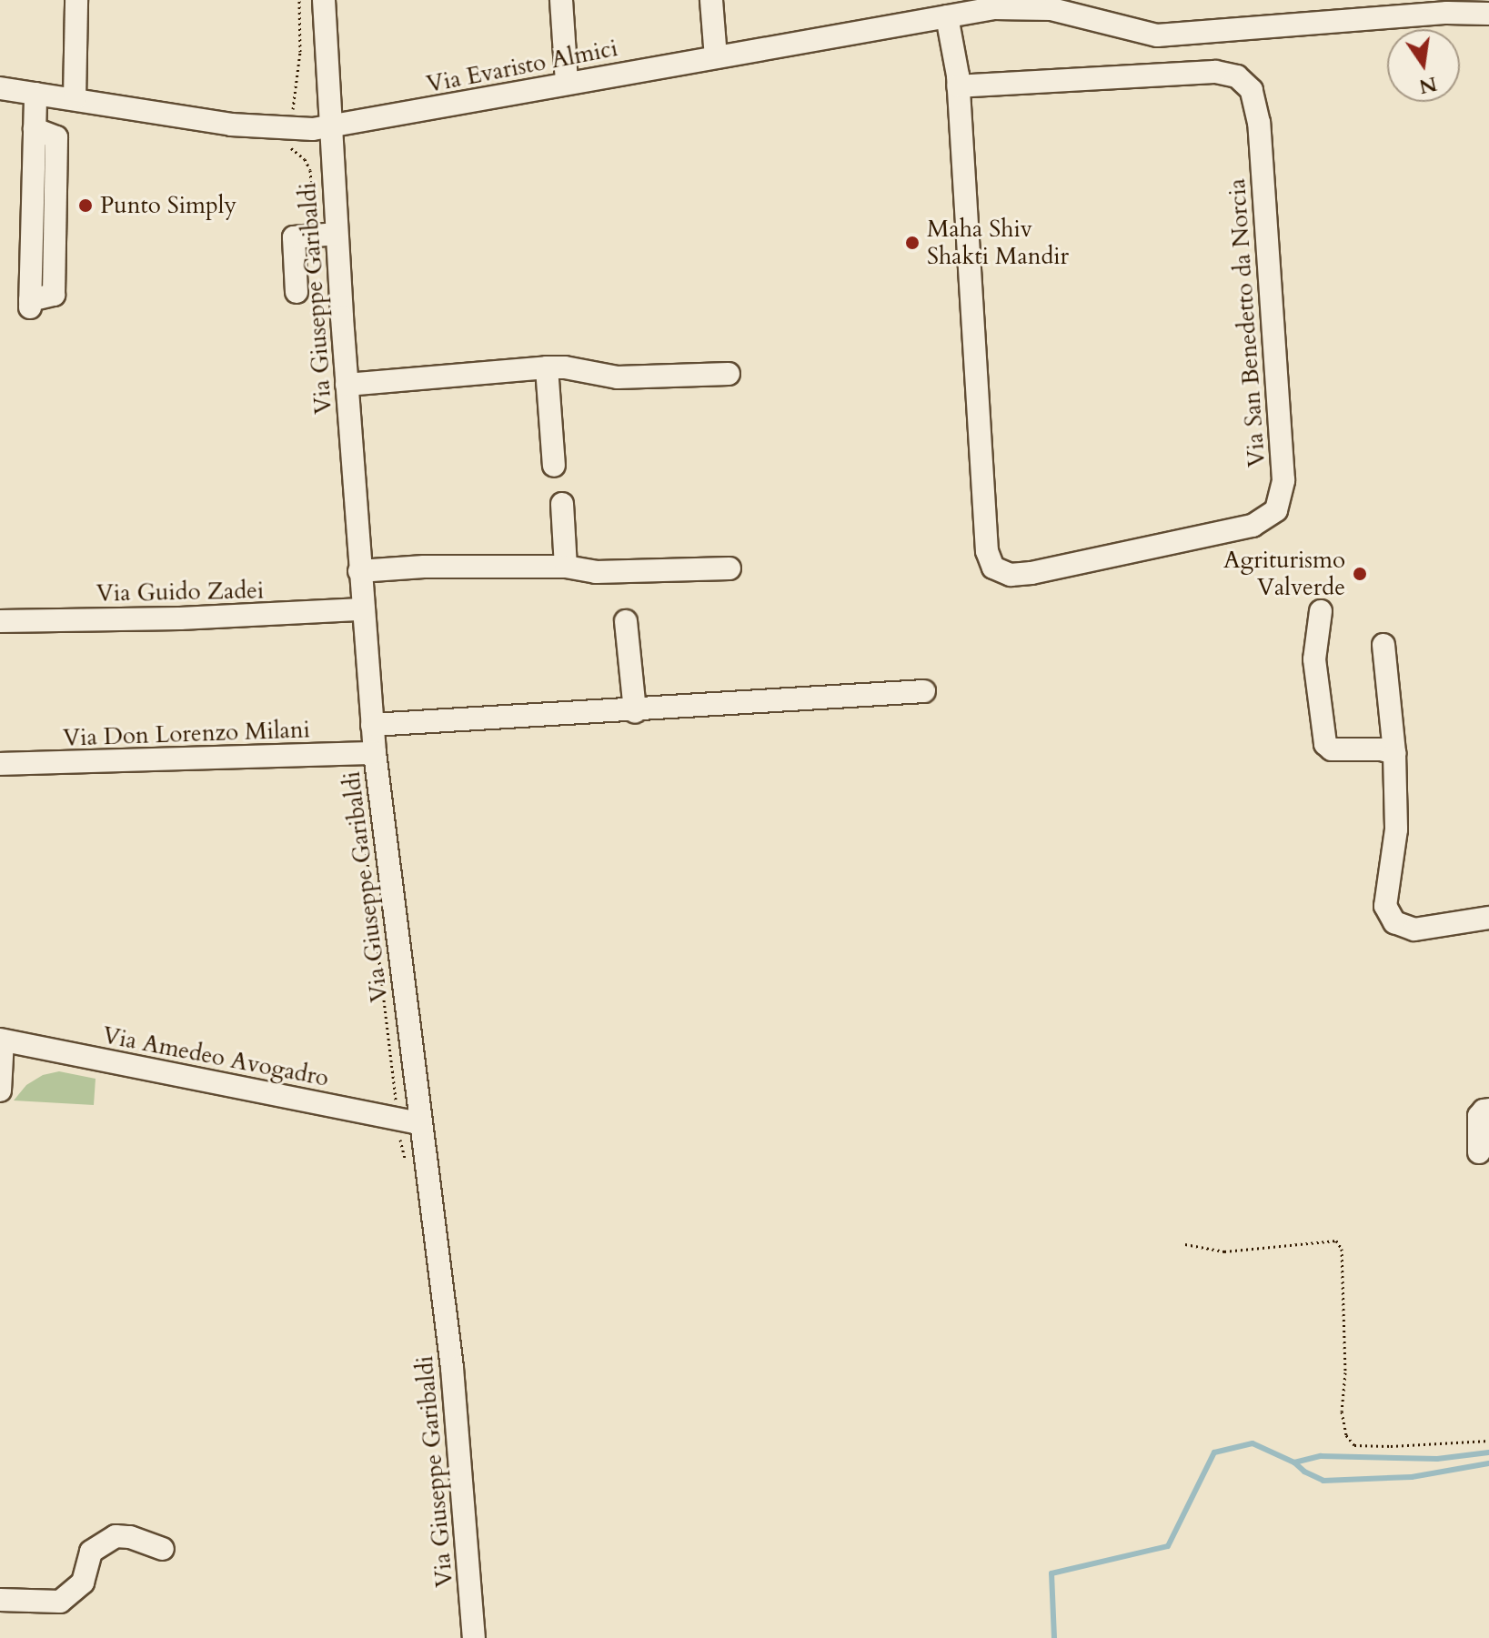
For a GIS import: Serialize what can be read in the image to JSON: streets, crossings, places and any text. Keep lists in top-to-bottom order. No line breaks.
{"streets":{"street":["Via Evaristo Almici","Via Giuseppe Garibaldi","Via San Benedetto da Norcia","Via Guido Zadei","Via Don Lorenzo Milani","Via Amedeo Avogadro"]},"crossings":[["Via Evaristo Almici","Via Giuseppe Garibaldi"],["Via Evaristo Almici","Via San Benedetto da Norcia"],["Via Giuseppe Garibaldi","Via Guido Zadei"],["Via Giuseppe Garibaldi","Via Don Lorenzo Milani"],["Via Giuseppe Garibaldi","Via Amedeo Avogadro"]],"places":["Punto Simply","Maha Shiv Shakti Mandir","Agriturismo Valverde"],"north":"bottom"}
